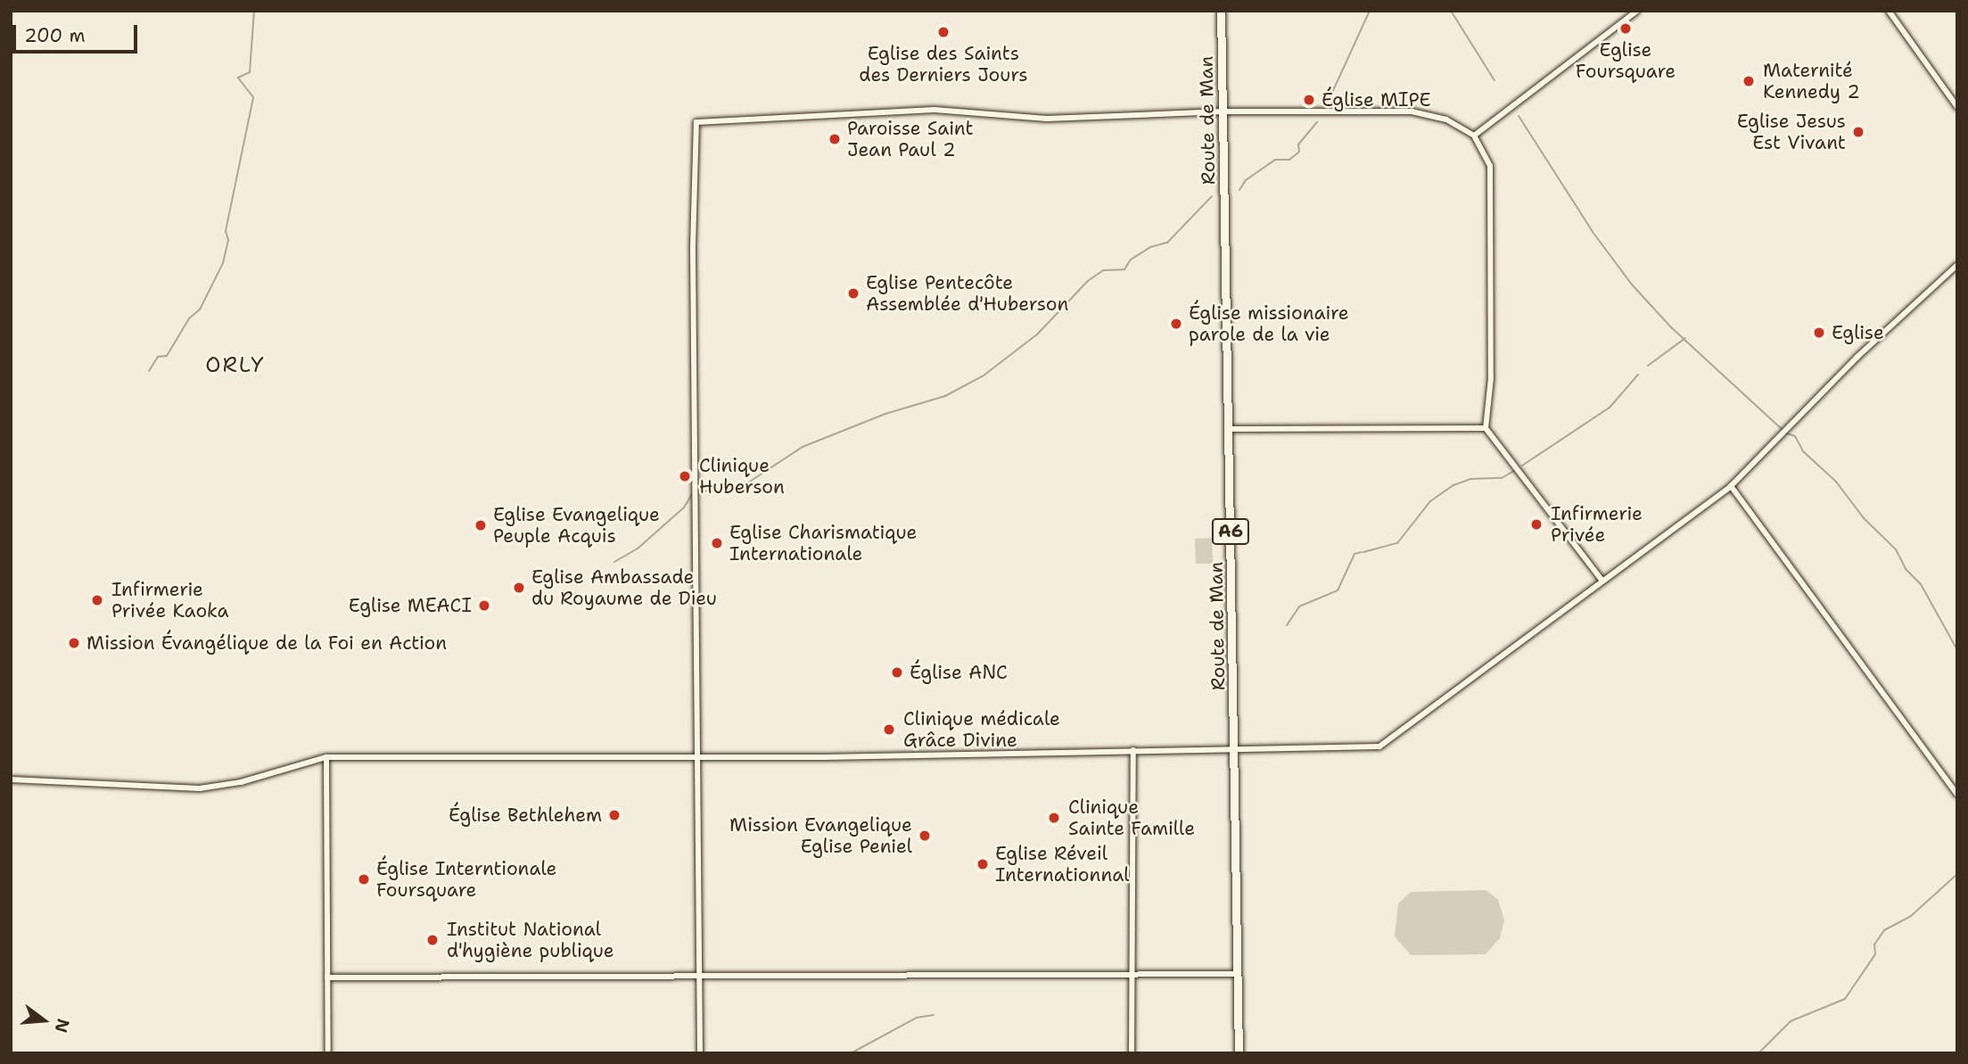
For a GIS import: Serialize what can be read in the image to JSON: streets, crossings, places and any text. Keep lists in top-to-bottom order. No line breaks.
{"streets":{"highway":["Route de Man","A6"]},"districts":["ORLY"],"places":["Eglise Foursquare","Eglise des Saints des Derniers Jours","Maternité Kennedy 2","Église MIPE","Eglise Jesus Est Vivant","Paroisse Saint Jean Paul 2","Eglise Pentecôte Assemblée d'Huberson","Église missionaire parole de la vie","Eglise","Clinique Huberson","Infirmerie Privée","Eglise Evangelique Peuple Acquis","Eglise Charismatique Internationale","Eglise Ambassade du Royaume de Dieu","Infirmerie Privée Kaoka","Eglise MEACI","Mission Évangélique de la Foi en Action","Église ANC","Clinique médicale Grâce Divine","Église Bethlehem","Clinique Sainte Famille","Mission Evangelique Eglise Peniel","Eglise Réveil Internationnal","Église Interntionale Foursquare","Institut National d'hygiène publique"],"scale_bar":"200 m","north":"right"}
